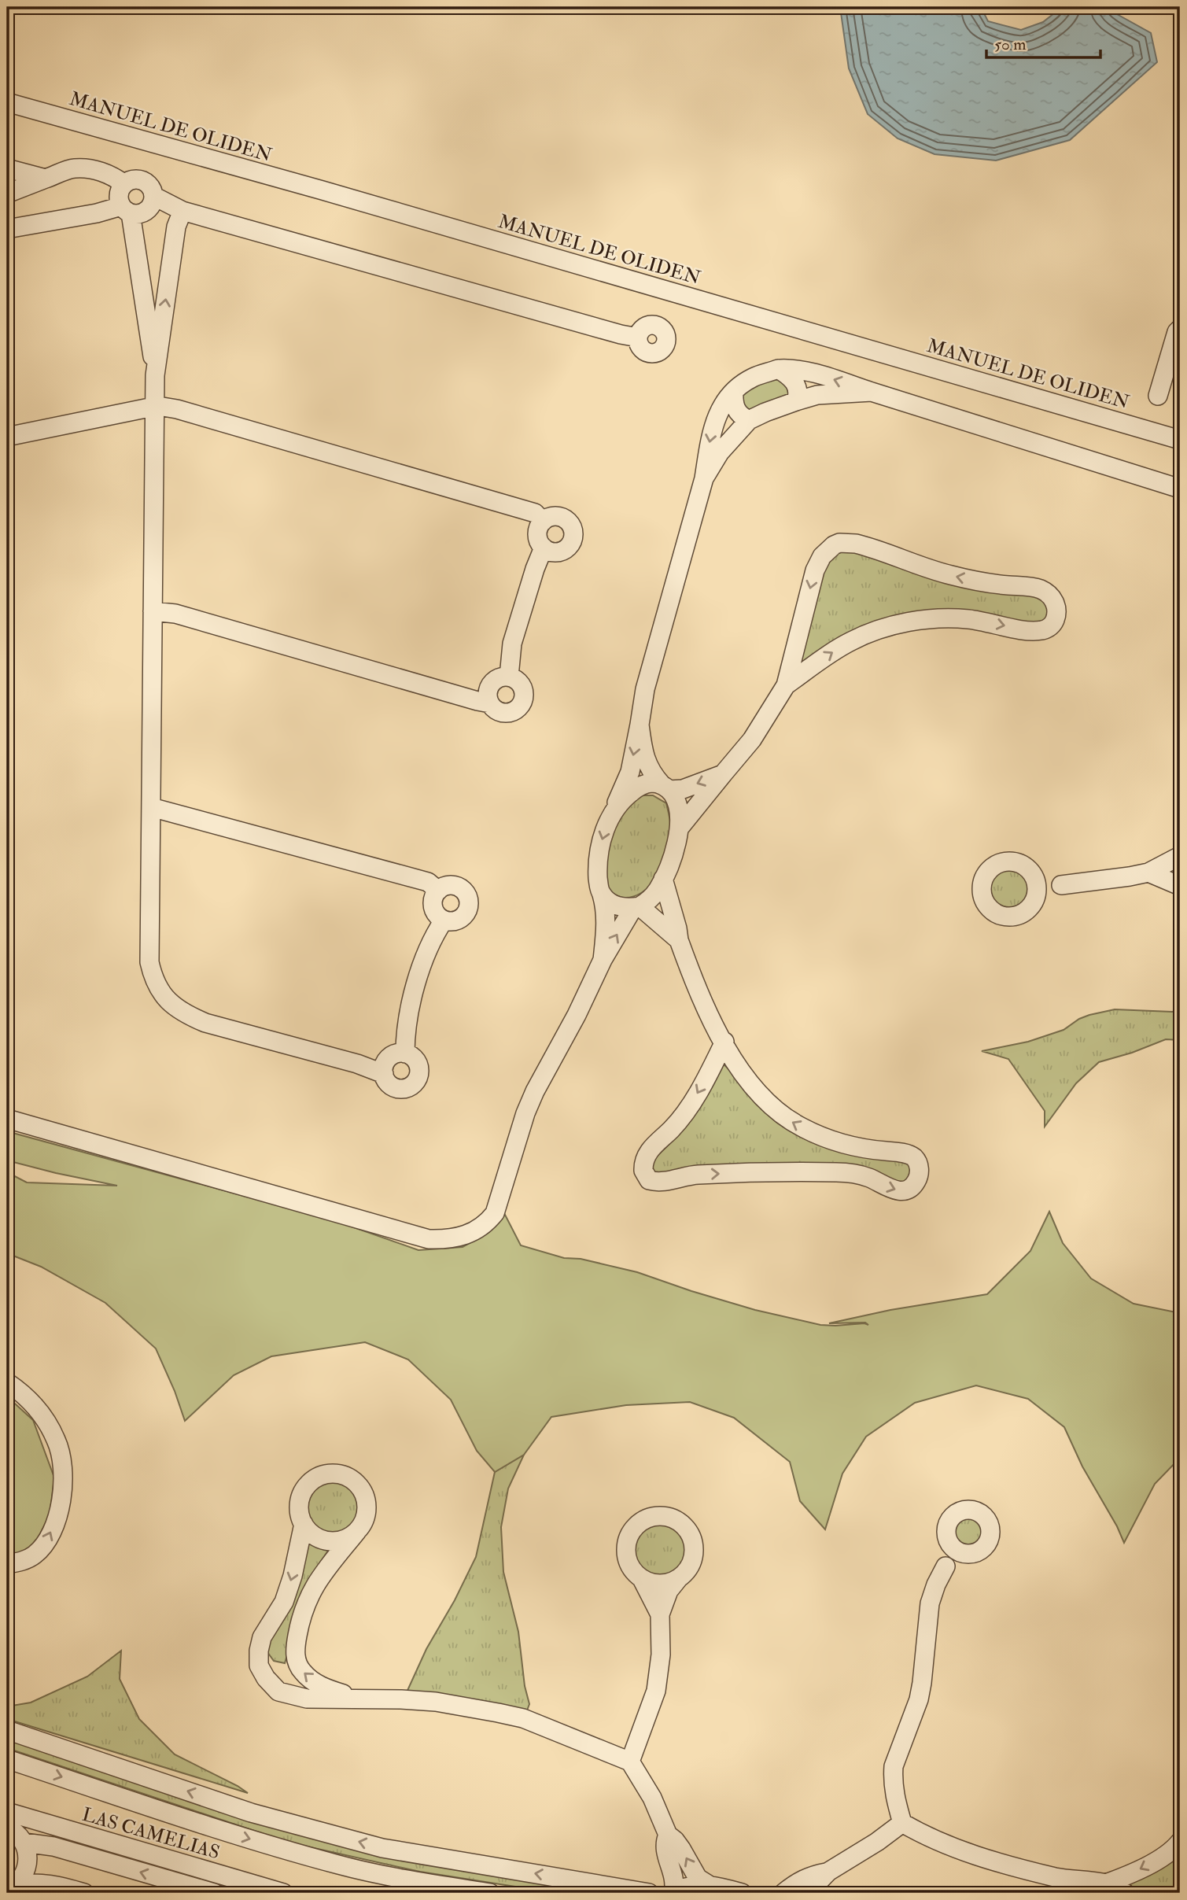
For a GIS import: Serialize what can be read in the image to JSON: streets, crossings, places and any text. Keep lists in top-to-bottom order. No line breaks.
{"streets":{"street":["MANUEL DE OLIDEN","LAS CAMELIAS"]},"scale_bar":"50 m"}
